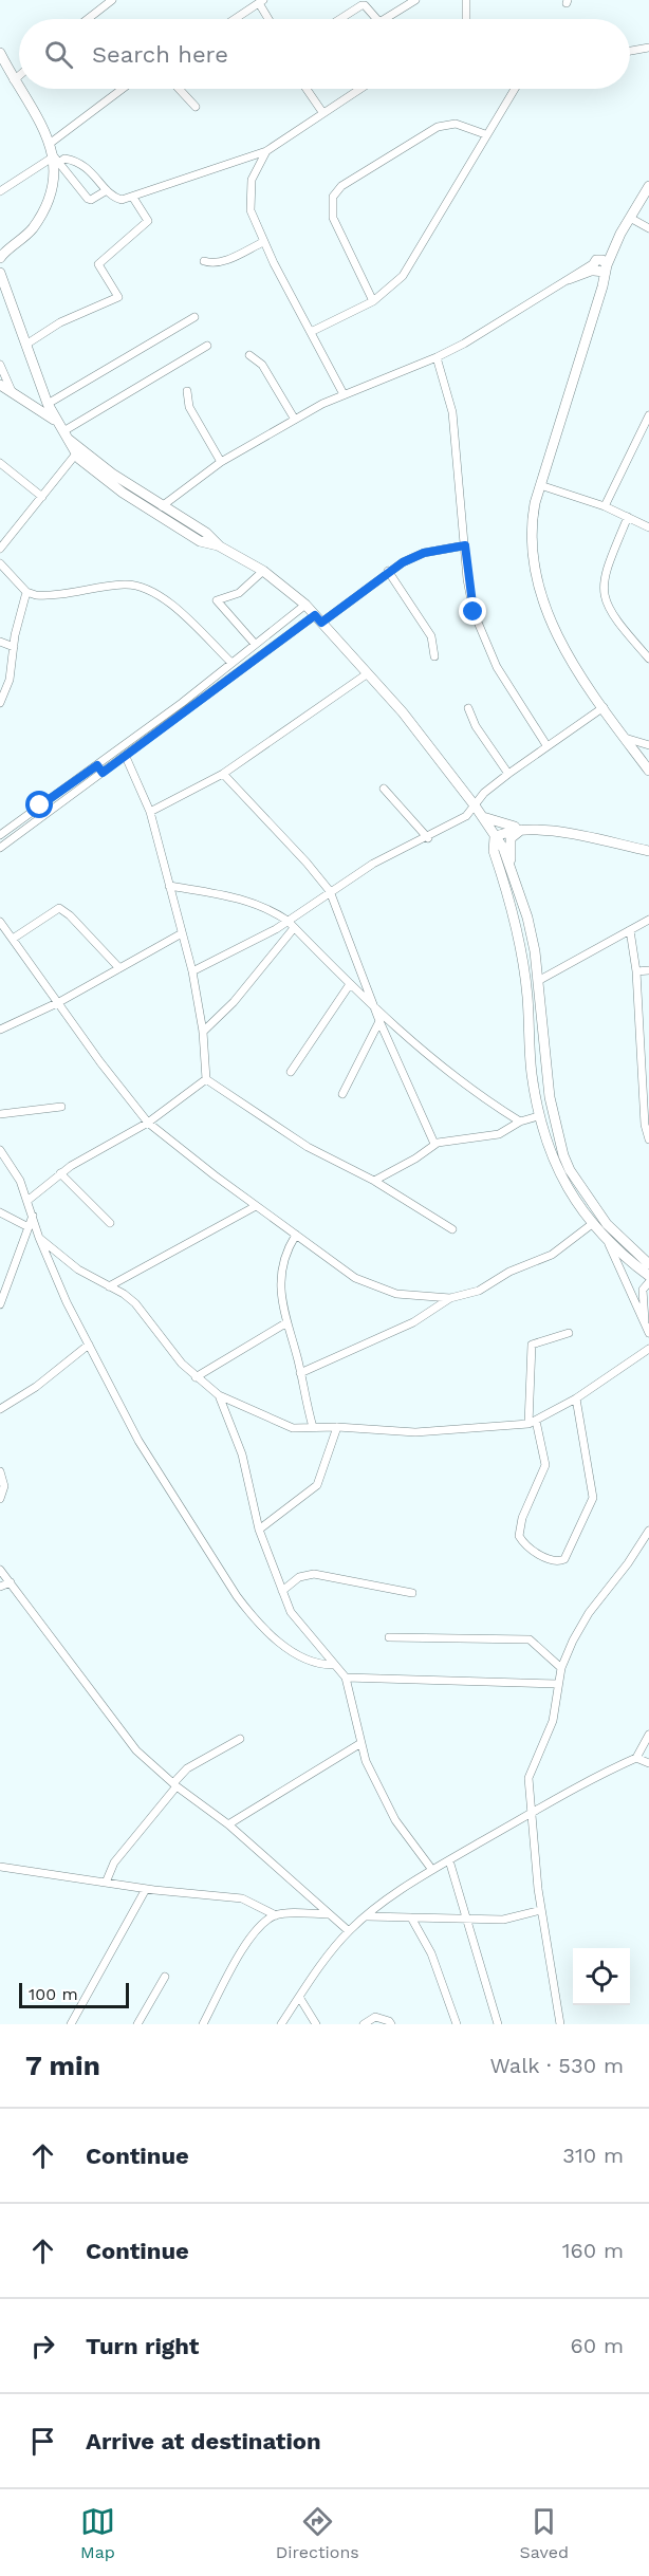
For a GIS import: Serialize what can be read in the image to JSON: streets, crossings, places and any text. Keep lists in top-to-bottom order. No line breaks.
{"scale_bar":"100 m","page":{"search":"Search here","scale":"100 m","heading":["7 min","Walk · 530 m"],"list":[["Continue","310 m"],["Continue","160 m"],["Turn right","60 m"],"Arrive at destination"],"nav":["Map","Directions","Saved"]}}
